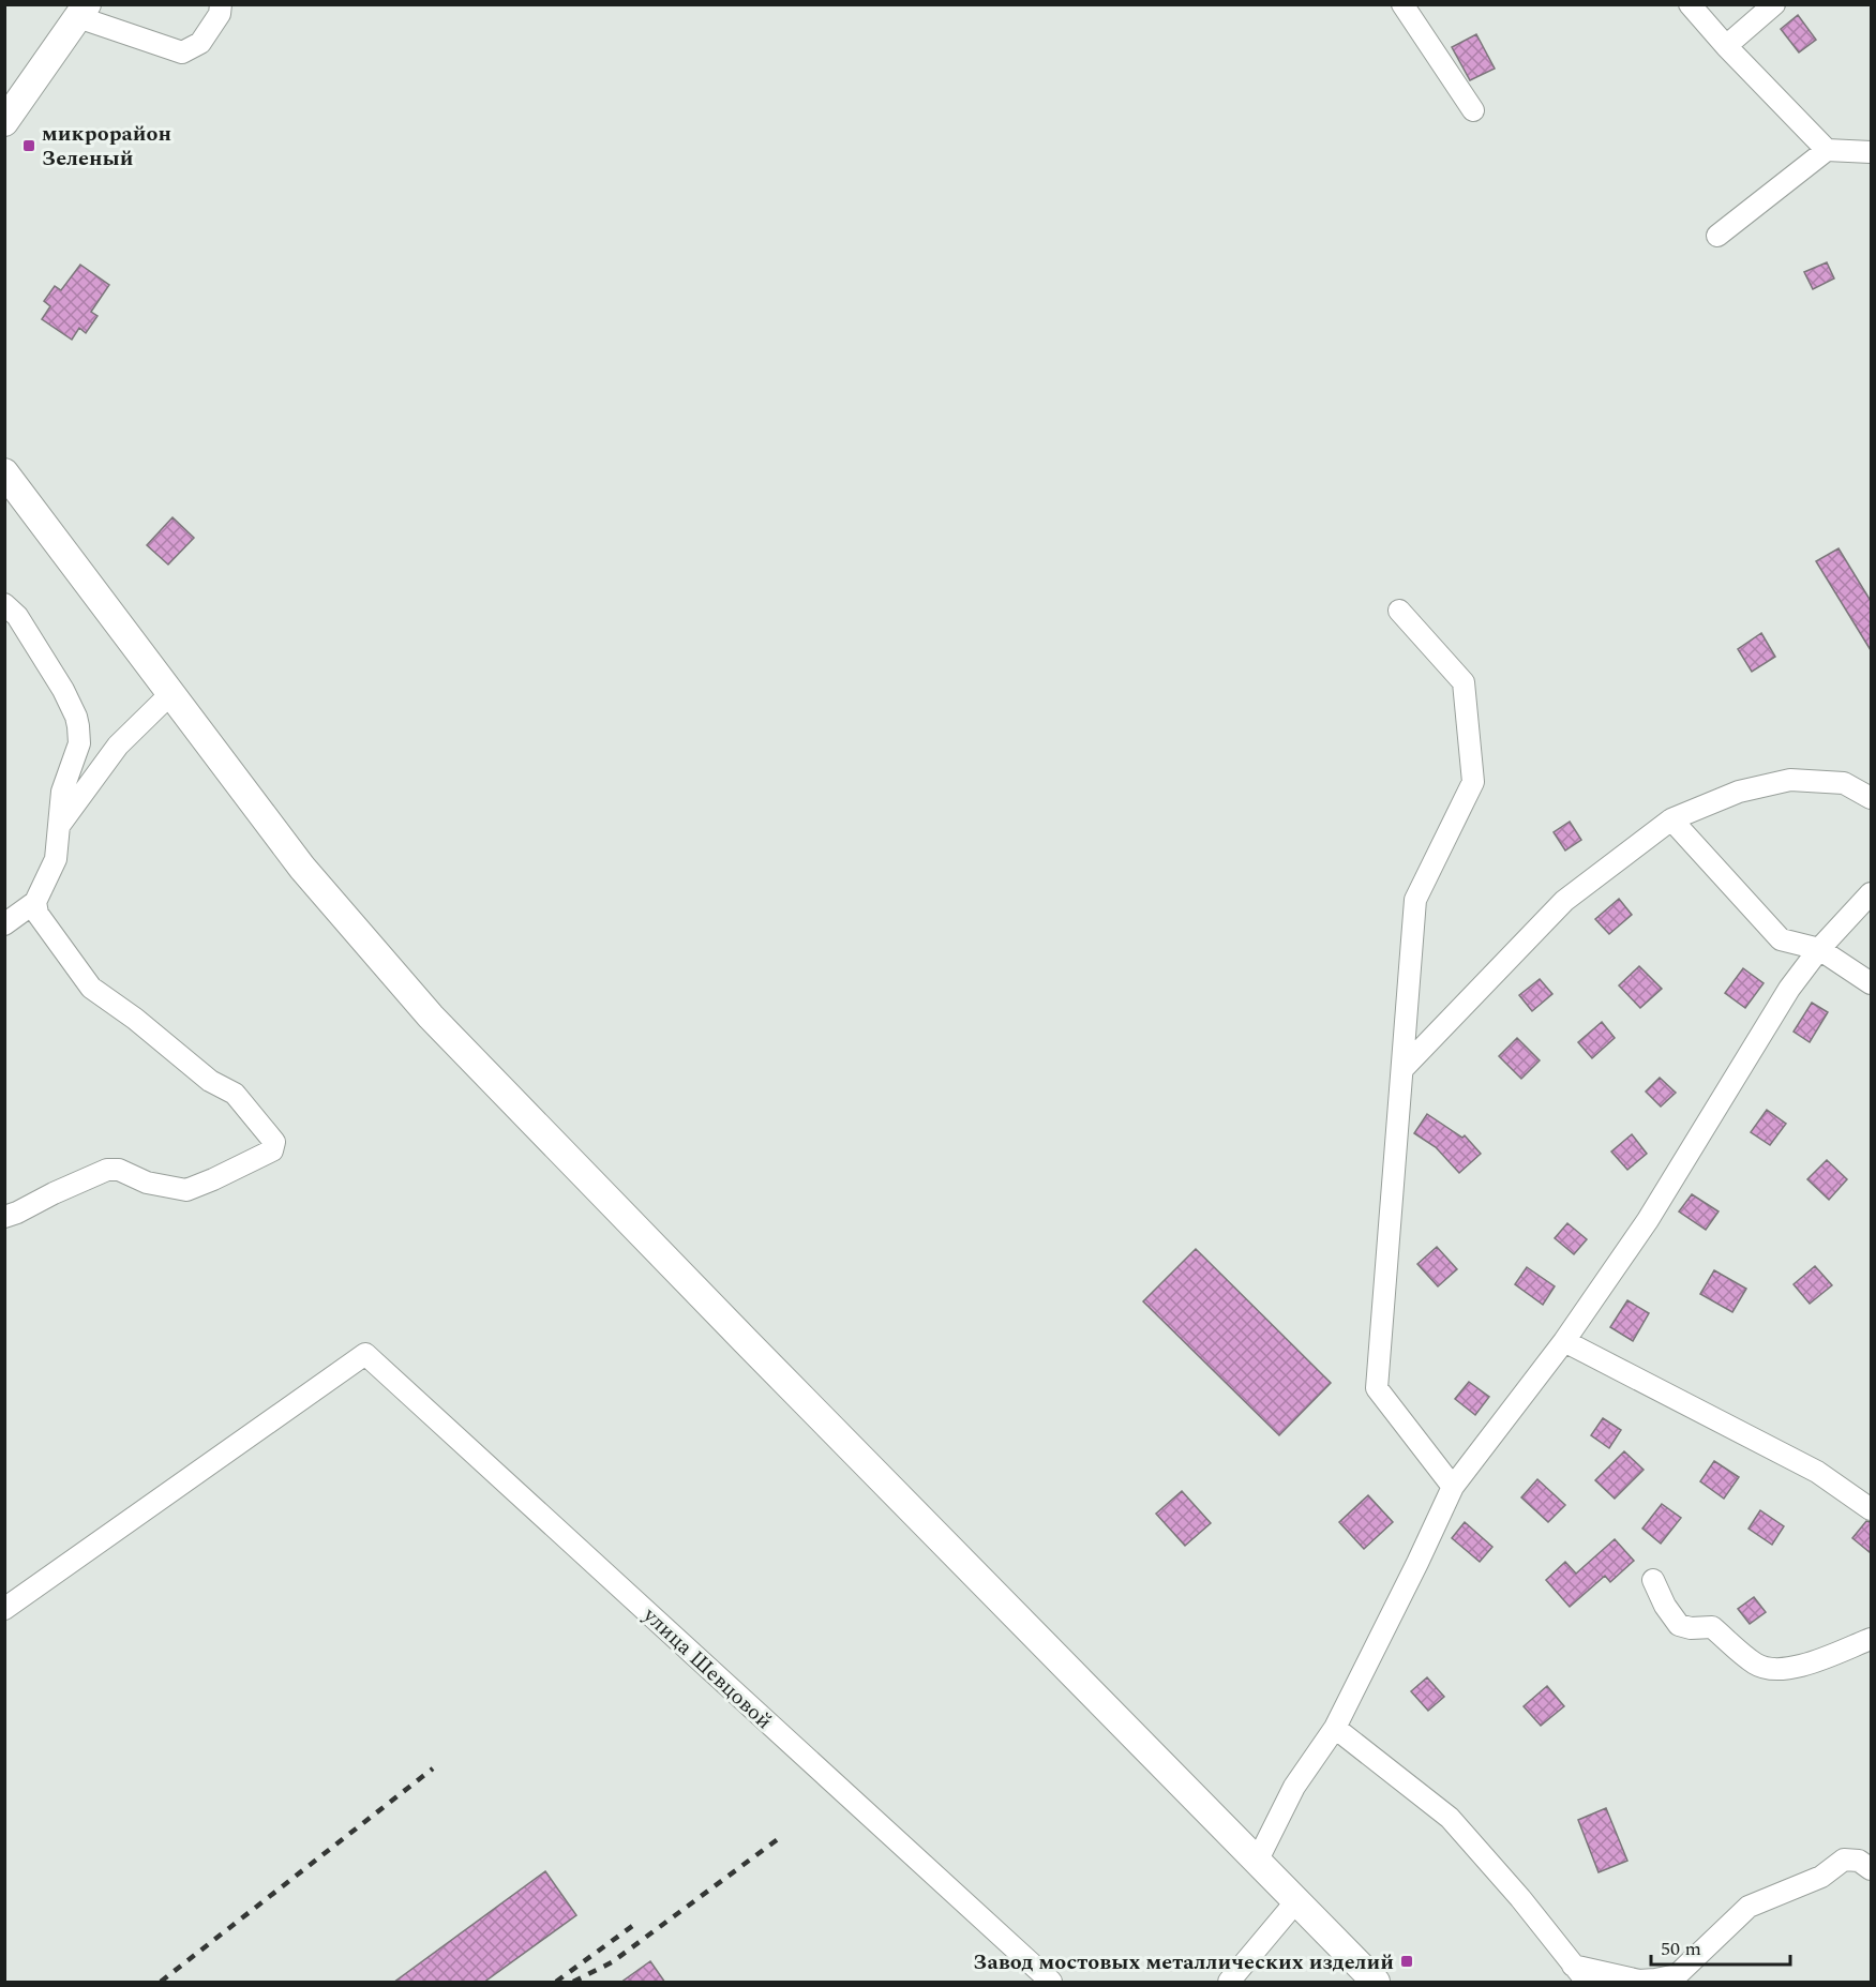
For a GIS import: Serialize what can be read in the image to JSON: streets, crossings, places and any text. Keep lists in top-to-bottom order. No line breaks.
{"streets":{"street":["улица Шевцовой"]},"places":{"transit":["микрорайон Зеленый","Завод мостовых металлических изделий"]},"scale_bar":"50 m"}
